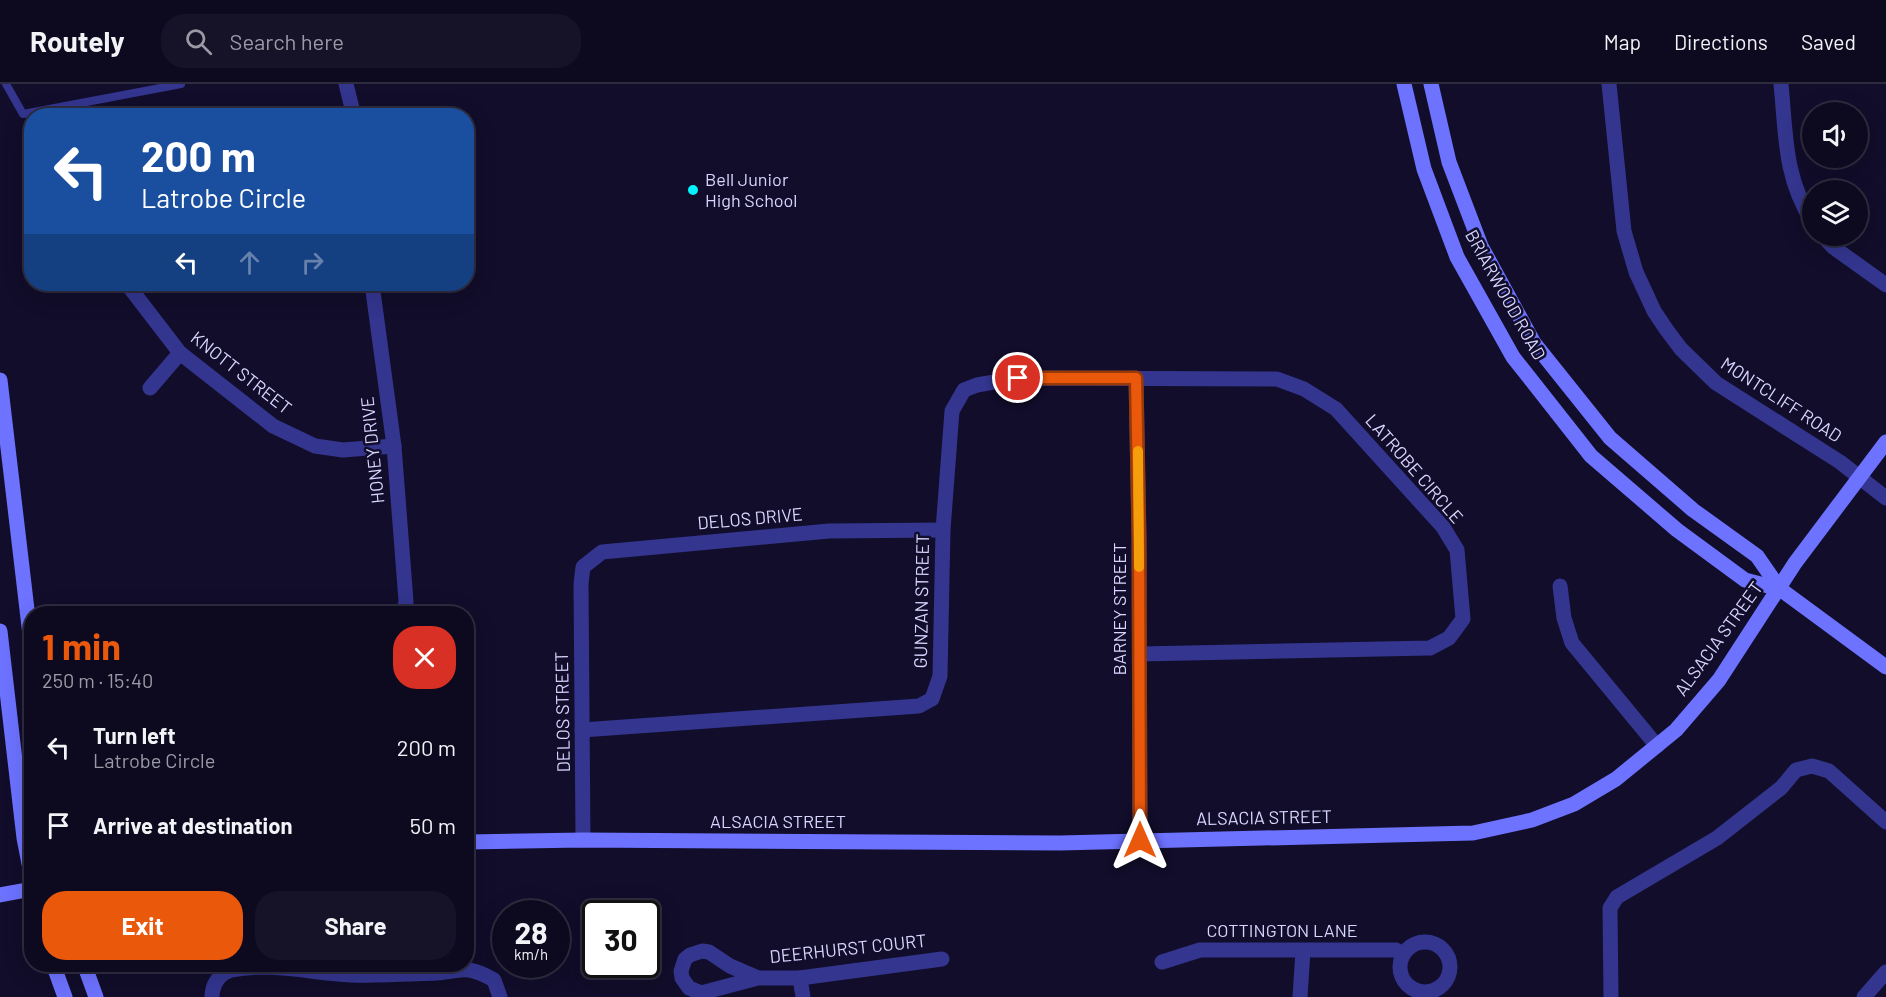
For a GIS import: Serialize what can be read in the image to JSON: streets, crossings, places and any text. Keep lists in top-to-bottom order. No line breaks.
{"streets":{"main road":["BRIARWOOD ROAD","ALSACIA STREET"],"street":["KNOTT STREET","MONTCLIFF ROAD","HONEY DRIVE","LATROBE CIRCLE","DELOS DRIVE","GUNZAN STREET","BARNEY STREET","DELOS STREET","COTTINGTON LANE","DEERHURST COURT"]},"crossings":[["BRIARWOOD ROAD","ALSACIA STREET"],["KNOTT STREET","HONEY DRIVE"],["MONTCLIFF ROAD","ALSACIA STREET"],["LATROBE CIRCLE","GUNZAN STREET"],["LATROBE CIRCLE","BARNEY STREET"],["DELOS DRIVE","GUNZAN STREET"],["DELOS DRIVE","DELOS STREET"],["GUNZAN STREET","DELOS STREET"],["BARNEY STREET","ALSACIA STREET"],["ALSACIA STREET","DELOS STREET"]],"places":["Bell Junior High School"],"page":{"header":"Routely","search":"Search here","nav":["Map","Directions","Saved"],"turn":["200 m","Latrobe Circle"],"heading":["1 min","250 m · 15:40"],"list":[{"name":"Turn left","note":"Latrobe Circle","value":"200 m"},{"name":"Arrive at destination","value":"50 m"}],"buttons":["Exit","Share"],"speed":"28 km/h","limit":"30"}}
